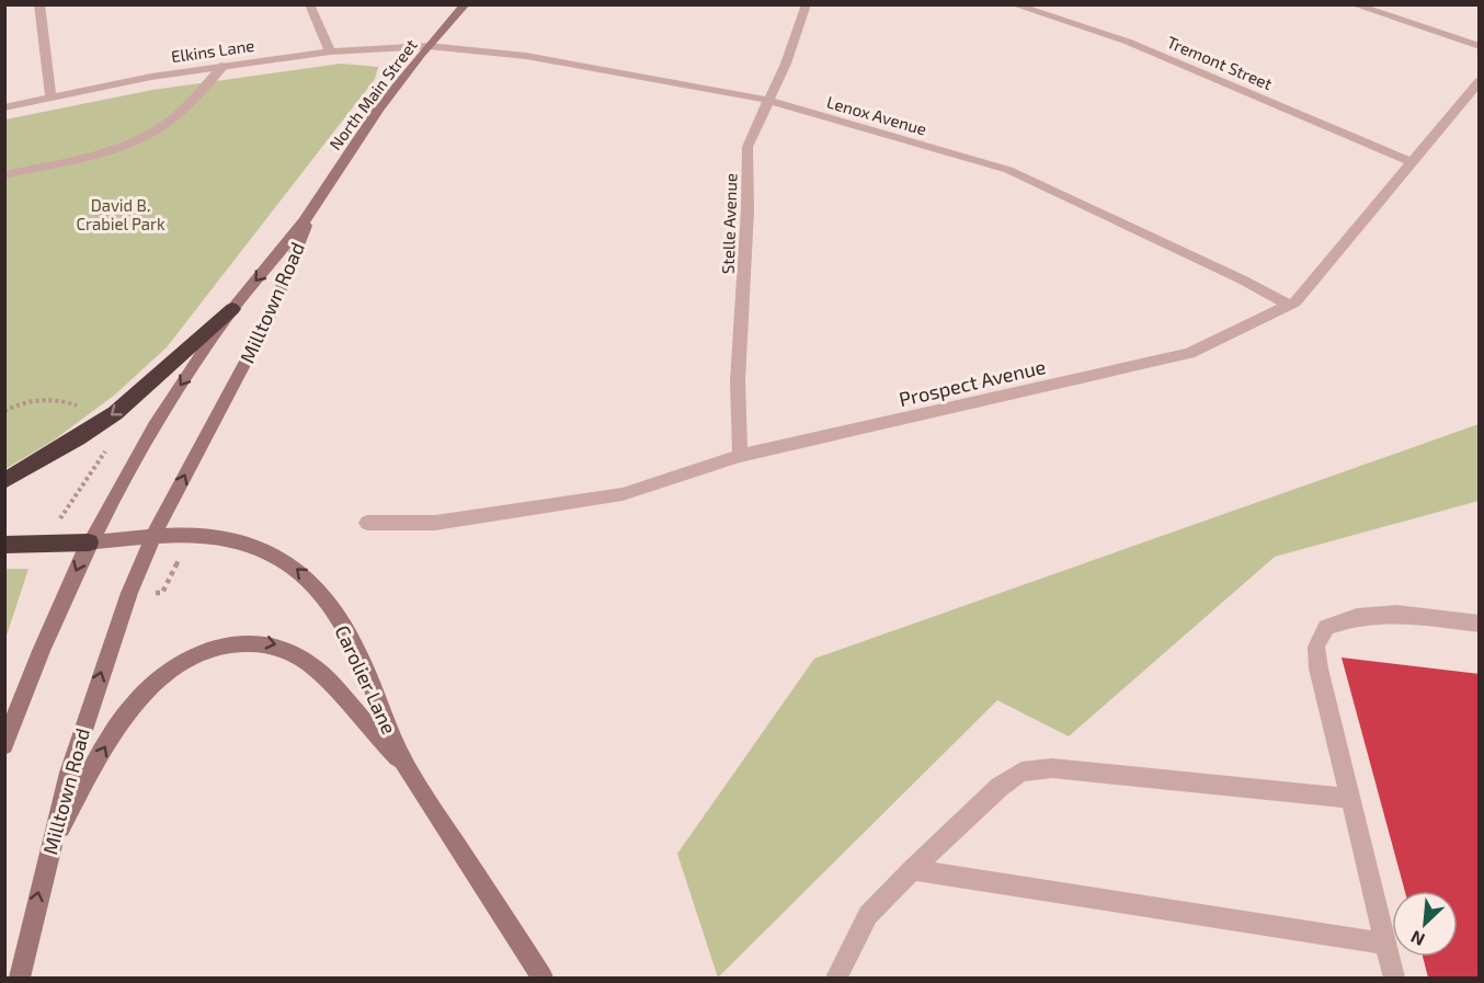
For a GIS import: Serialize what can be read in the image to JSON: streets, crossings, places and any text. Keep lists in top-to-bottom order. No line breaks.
{"streets":{"street":["Elkins Lane","Tremont Street","North Main Street","Lenox Avenue","Stelle Avenue","Milltown Road","Prospect Avenue","Carolier Lane"]},"crossings":[["Elkins Lane","North Main Street"],["Elkins Lane","Lenox Avenue"],["Tremont Street","Prospect Avenue"],["North Main Street","Lenox Avenue"],["North Main Street","Milltown Road"],["Lenox Avenue","Stelle Avenue"],["Lenox Avenue","Prospect Avenue"],["Stelle Avenue","Prospect Avenue"],["Milltown Road","Carolier Lane"]],"one_way":["Carolier Lane"],"parks":["David B. Crabiel Park"],"north":"bottom left"}
